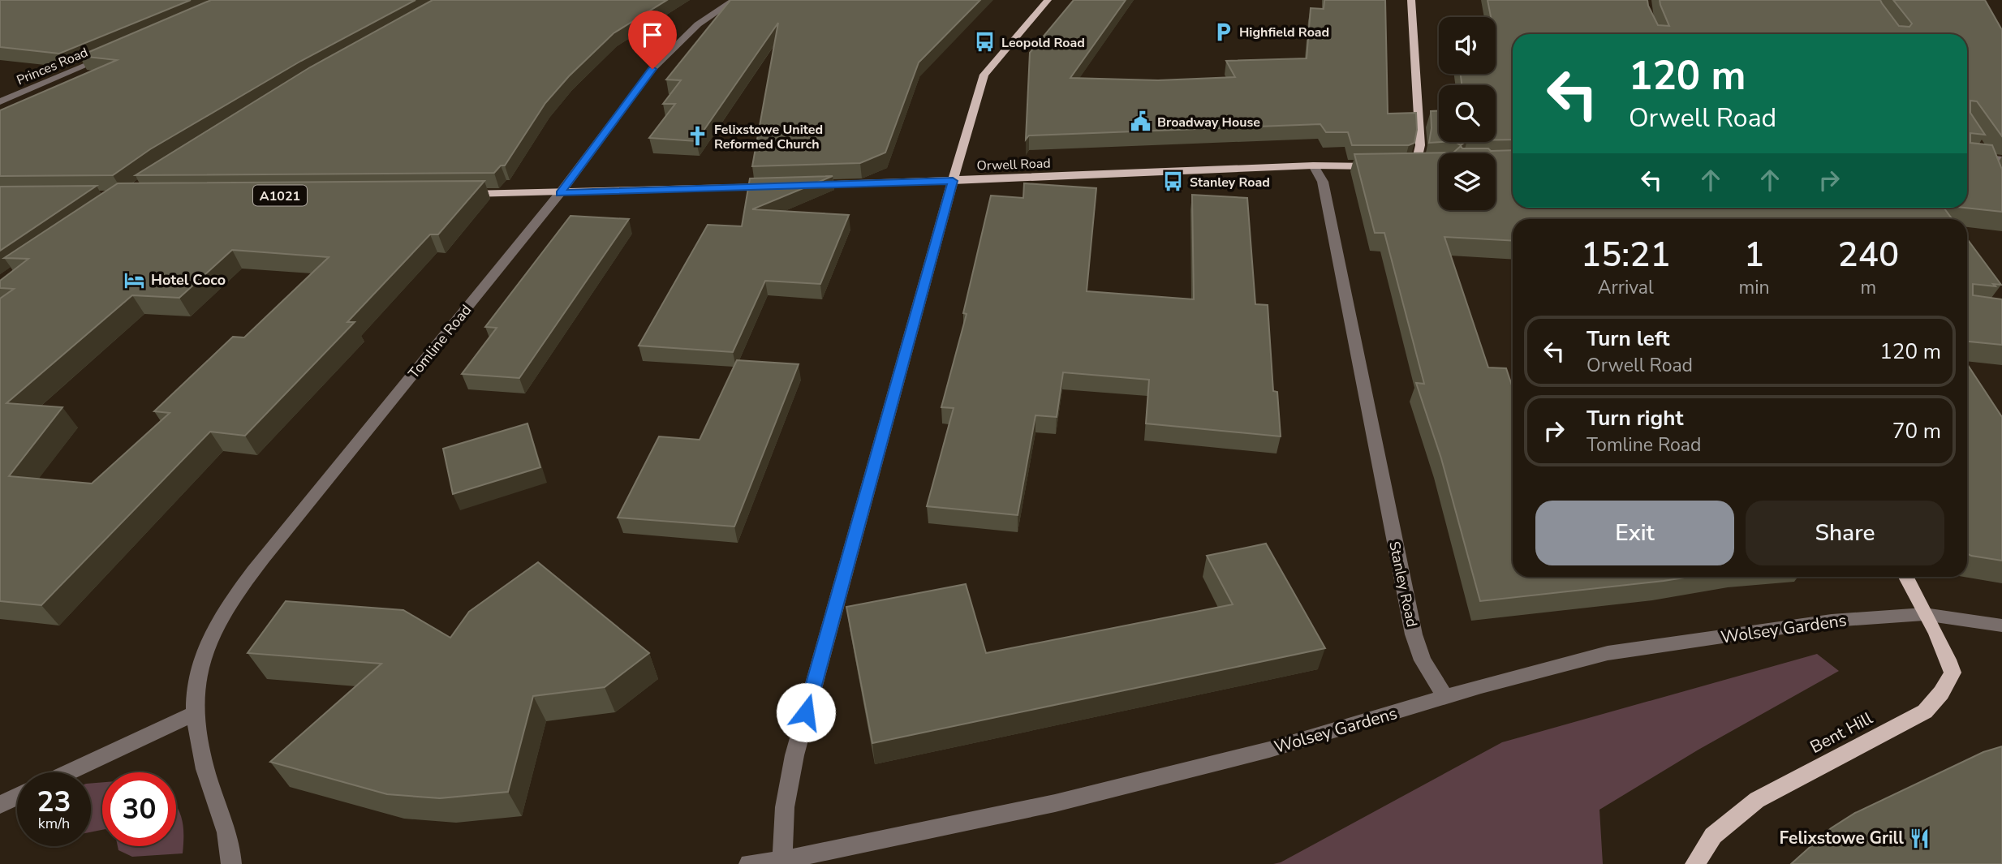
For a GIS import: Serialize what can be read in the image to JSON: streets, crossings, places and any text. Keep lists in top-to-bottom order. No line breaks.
{"streets":{"main road":["Orwell Road","Bent Hill"],"street":["Princes Road","Tomline Road","Stanley Road","Wolsey Gardens"]},"crossings":[["Orwell Road","Stanley Road"],["Stanley Road","Wolsey Gardens"],["Wolsey Gardens","Bent Hill"]],"places":{"parking":["Highfield Road"],"bus stop":["Leopold Road","Stanley Road"],"public building":["Broadway House"],"church":["Felixstowe United Reformed Church"],"hotel":["Hotel Coco"],"restaurant":["Felixstowe Grill"]},"page":{"turn":["120 m","Orwell Road"],"eta":["15:21","Arrival","1","min","240","m"],"list":[{"name":"Turn left","note":"Orwell Road","value":"120 m"},{"name":"Turn right","note":"Tomline Road","value":"70 m"}],"buttons":["Exit","Share"],"speed":"23 km/h","limit":"30"}}
